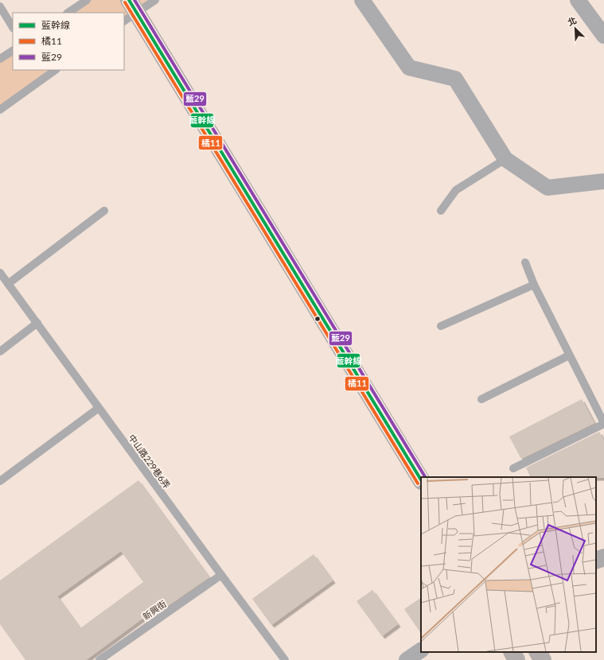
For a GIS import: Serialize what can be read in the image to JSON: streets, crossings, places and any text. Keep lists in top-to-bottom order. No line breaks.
{"streets":{"lane":["中山路229巷6弄","新興街"]},"crossings":[["中山路229巷6弄","新興街"]],"lines":["transit line 藍幹線","transit line 藍29","transit line 橘11"],"legend":["藍幹線","橘11","藍29"],"north":"top left"}
